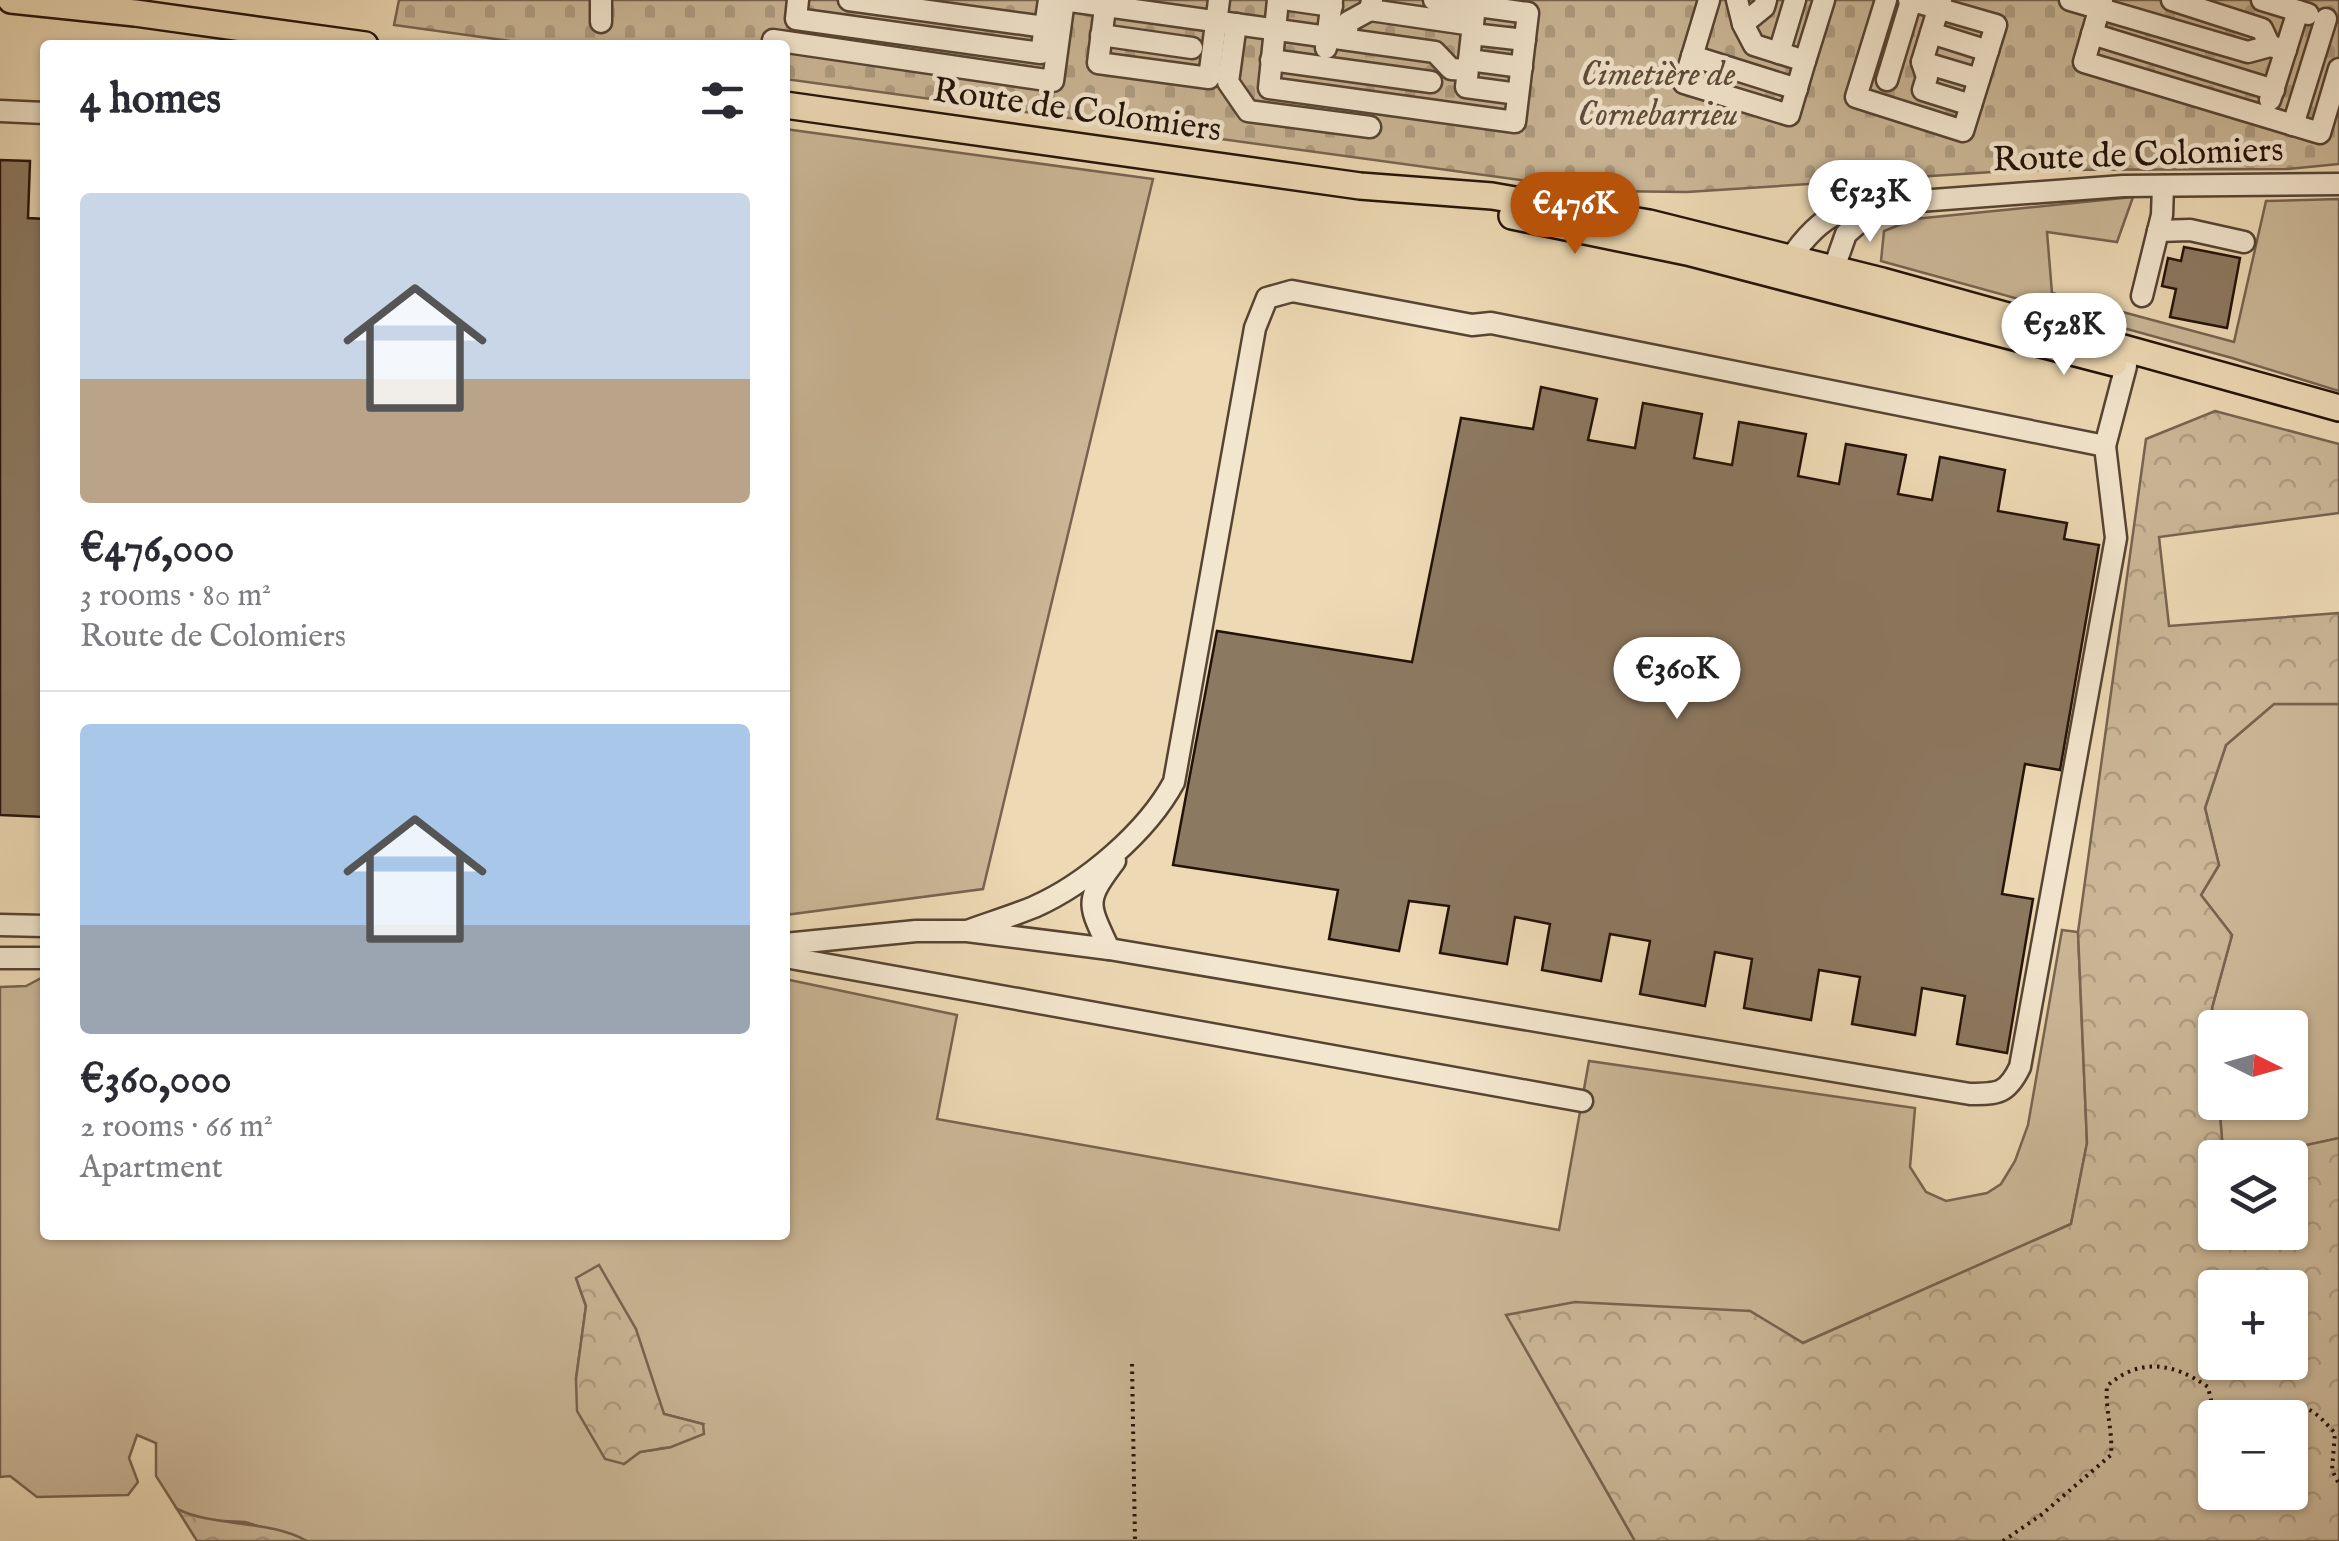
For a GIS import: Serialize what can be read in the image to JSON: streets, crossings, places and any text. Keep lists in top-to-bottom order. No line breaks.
{"streets":{"main road":["Route de Colomiers"]},"parks":["Cimetière de Cornebarrieu"],"north":"right","page":{"heading":"4 homes","price":["€523K","€476K","€528K","€360K"],"list":[{"name":"€476,000","note":"3 rooms · 80 m² · Route de Colomiers"},{"name":"€360,000","note":"2 rooms · 66 m² · Apartment"}],"map_buttons":["+","−"]}}
